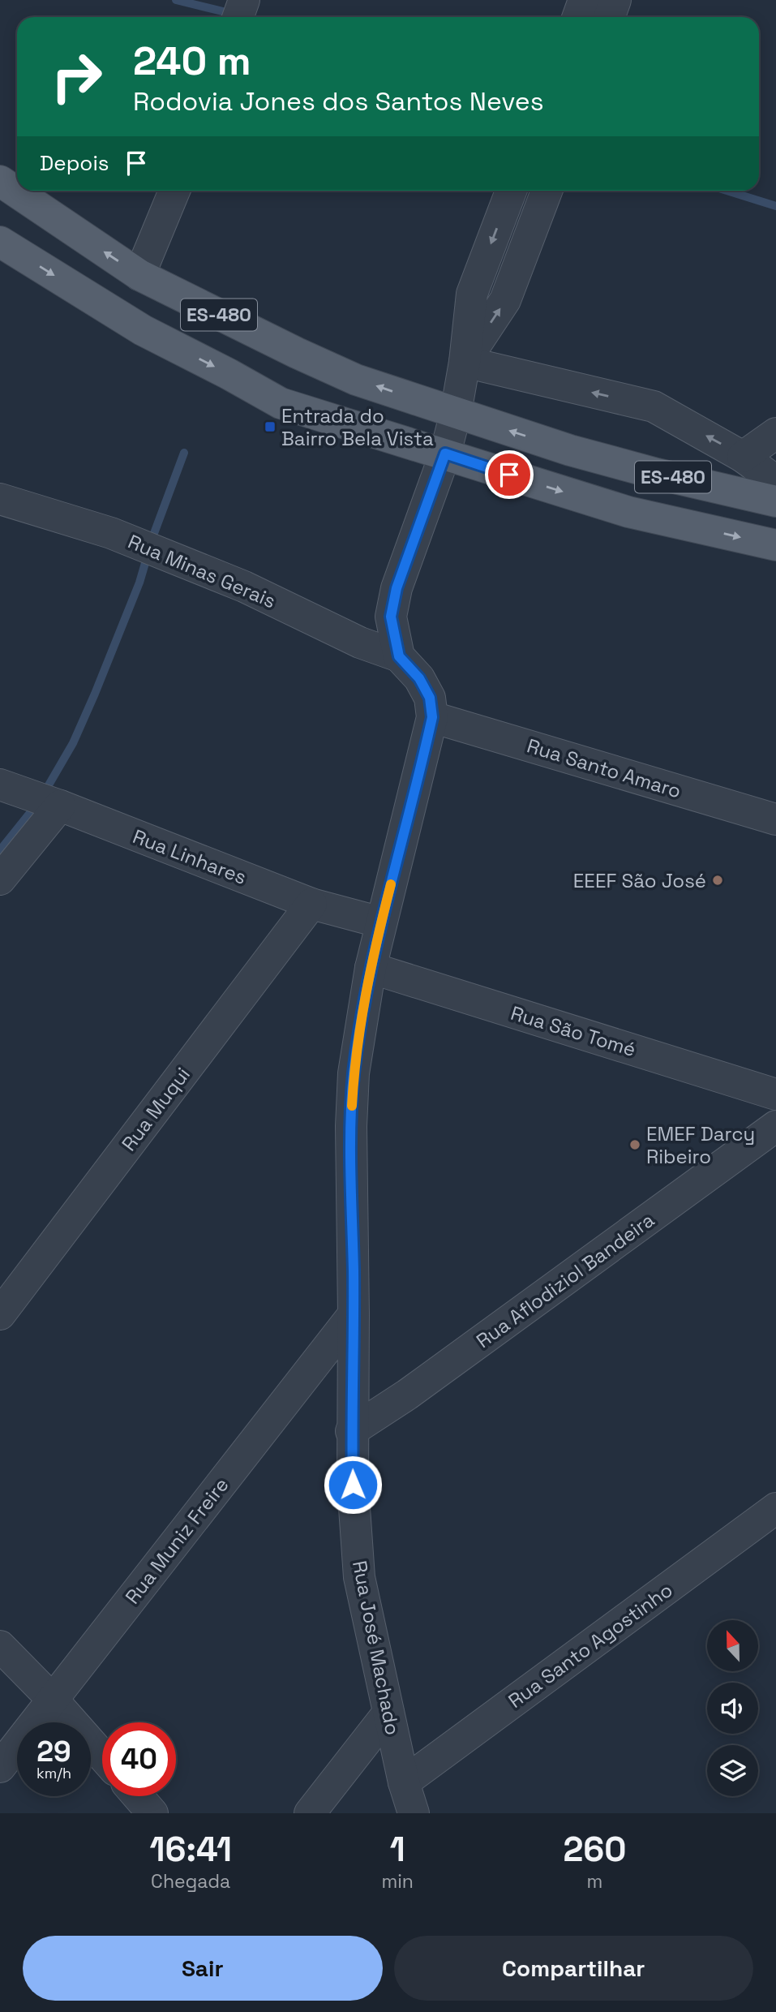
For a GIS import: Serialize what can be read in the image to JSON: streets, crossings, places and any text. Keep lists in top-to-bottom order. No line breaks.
{"streets":{"main road":["ES-480"],"street":["Rua Minas Gerais","Rua Santo Amaro","Rua Linhares","Rua São Tomé","Rua Muqui","Rua Aflodiziol Bandeira","Rua Muniz Freire","Rua Santo Agostinho","Rua José Machado"]},"crossings":[["Rua Minas Gerais","Rua José Machado"],["Rua Santo Amaro","Rua José Machado"],["Rua Linhares","Rua Muqui"],["Rua Linhares","Rua José Machado"],["Rua São Tomé","Rua José Machado"],["Rua Aflodiziol Bandeira","Rua José Machado"],["Rua Muniz Freire","Rua José Machado"],["Rua Santo Agostinho","Rua José Machado"]],"places":{"transit":["Entrada do Bairro Bela Vista"],"other":["EEEF São José","EMEF Darcy Ribeiro"]},"north":"top","page":{"turn":["240 m","Rodovia Jones dos Santos Neves"],"then":"Depois","speed":"29 km/h","limit":"40","eta":["16:41","Chegada","1","min","260","m"],"buttons":["Sair","Compartilhar"]}}
